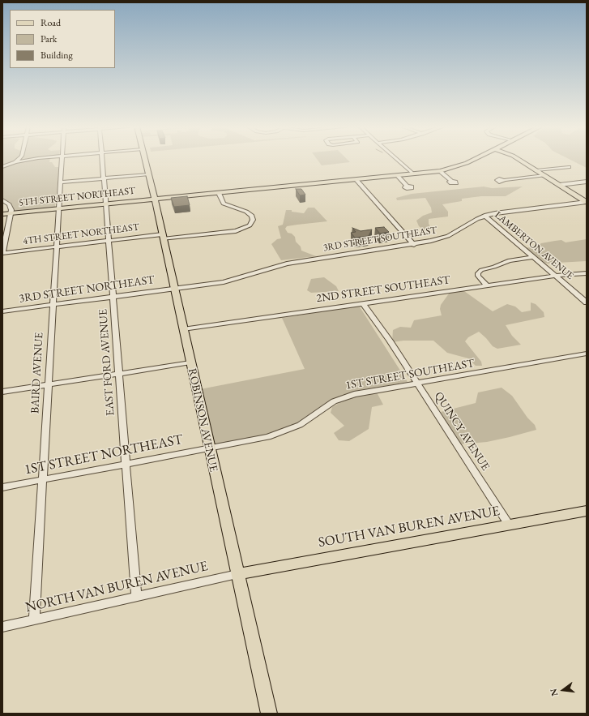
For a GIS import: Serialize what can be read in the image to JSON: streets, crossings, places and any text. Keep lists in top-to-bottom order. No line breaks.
{"streets":{"main road":["5TH STREET NORTHEAST","ROBINSON AVENUE","SOUTH VAN BUREN AVENUE"],"street":["4TH STREET NORTHEAST","3RD STREET SOUTHEAST","LAMBERTON AVENUE","3RD STREET NORTHEAST","2ND STREET SOUTHEAST","EAST FORD AVENUE","BAIRD AVENUE","1ST STREET SOUTHEAST","QUINCY AVENUE","1ST STREET NORTHEAST","NORTH VAN BUREN AVENUE"]},"crossings":[["5TH STREET NORTHEAST","4TH STREET NORTHEAST"],["5TH STREET NORTHEAST","EAST FORD AVENUE"],["5TH STREET NORTHEAST","BAIRD AVENUE"],["5TH STREET NORTHEAST","ROBINSON AVENUE"],["4TH STREET NORTHEAST","EAST FORD AVENUE"],["4TH STREET NORTHEAST","BAIRD AVENUE"],["4TH STREET NORTHEAST","ROBINSON AVENUE"],["3RD STREET SOUTHEAST","LAMBERTON AVENUE"],["3RD STREET SOUTHEAST","3RD STREET NORTHEAST"],["3RD STREET SOUTHEAST","ROBINSON AVENUE"],["LAMBERTON AVENUE","2ND STREET SOUTHEAST"],["3RD STREET NORTHEAST","EAST FORD AVENUE"],["3RD STREET NORTHEAST","BAIRD AVENUE"],["3RD STREET NORTHEAST","ROBINSON AVENUE"],["2ND STREET SOUTHEAST","ROBINSON AVENUE"],["2ND STREET SOUTHEAST","QUINCY AVENUE"],["EAST FORD AVENUE","1ST STREET NORTHEAST"],["EAST FORD AVENUE","NORTH VAN BUREN AVENUE"],["BAIRD AVENUE","1ST STREET NORTHEAST"],["BAIRD AVENUE","NORTH VAN BUREN AVENUE"],["1ST STREET SOUTHEAST","ROBINSON AVENUE"],["1ST STREET SOUTHEAST","QUINCY AVENUE"],["1ST STREET SOUTHEAST","1ST STREET NORTHEAST"],["ROBINSON AVENUE","1ST STREET NORTHEAST"],["ROBINSON AVENUE","SOUTH VAN BUREN AVENUE"],["ROBINSON AVENUE","NORTH VAN BUREN AVENUE"],["QUINCY AVENUE","SOUTH VAN BUREN AVENUE"],["SOUTH VAN BUREN AVENUE","NORTH VAN BUREN AVENUE"]],"legend":["Road","Park","Building"],"north":"left"}
